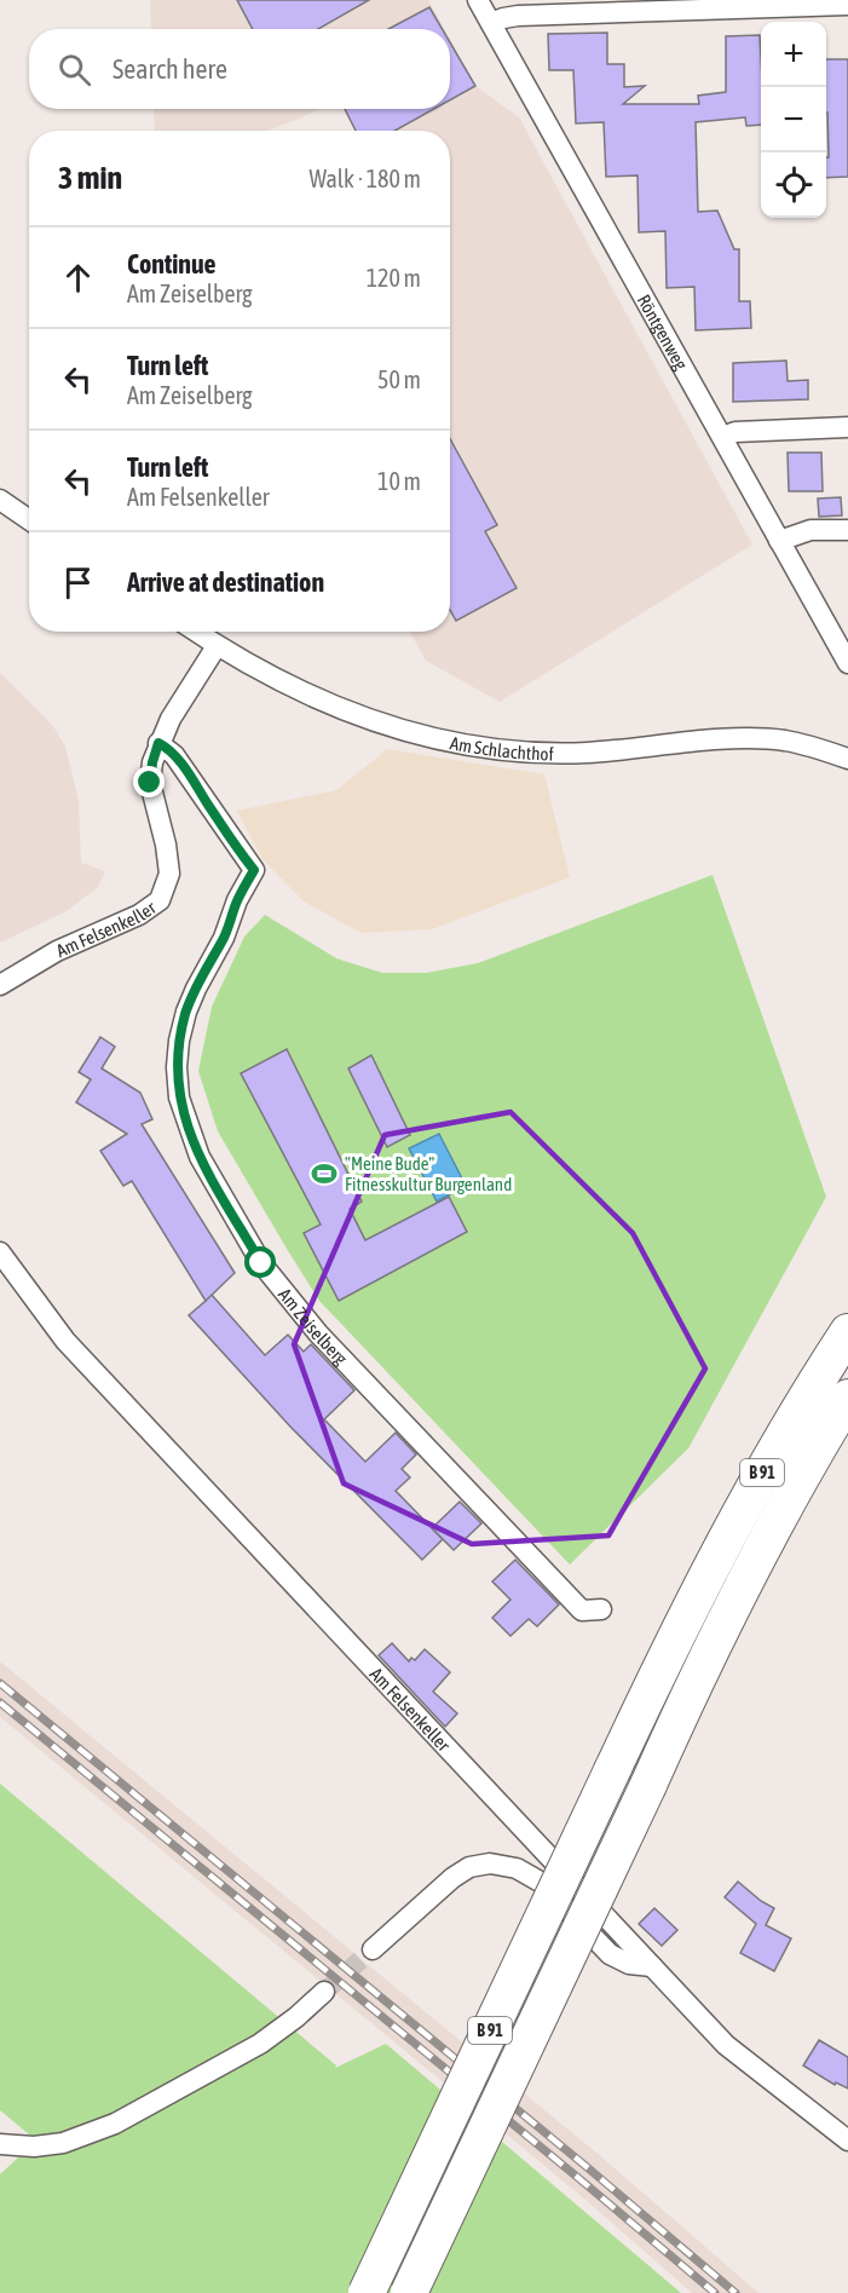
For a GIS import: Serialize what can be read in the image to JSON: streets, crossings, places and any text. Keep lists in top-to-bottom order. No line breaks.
{"streets":{"highway":["B 91"],"street":["Röntgenweg","Am Schlachthof","Am Felsenkeller","Am Zeiselberg"]},"crossings":[["Am Schlachthof","Am Felsenkeller"],["Am Felsenkeller","Am Zeiselberg"]],"places":{"sports":["\"Meine Bude\" Fitnesskultur Burgenland"]},"page":{"map_buttons":["+","−"],"search":"Search here","heading":["3 min","Walk · 180 m"],"list":[["Continue","Am Zeiselberg","120 m"],["Turn left","Am Zeiselberg","50 m"],["Turn left","Am Felsenkeller","10 m"],"Arrive at destination"]}}
